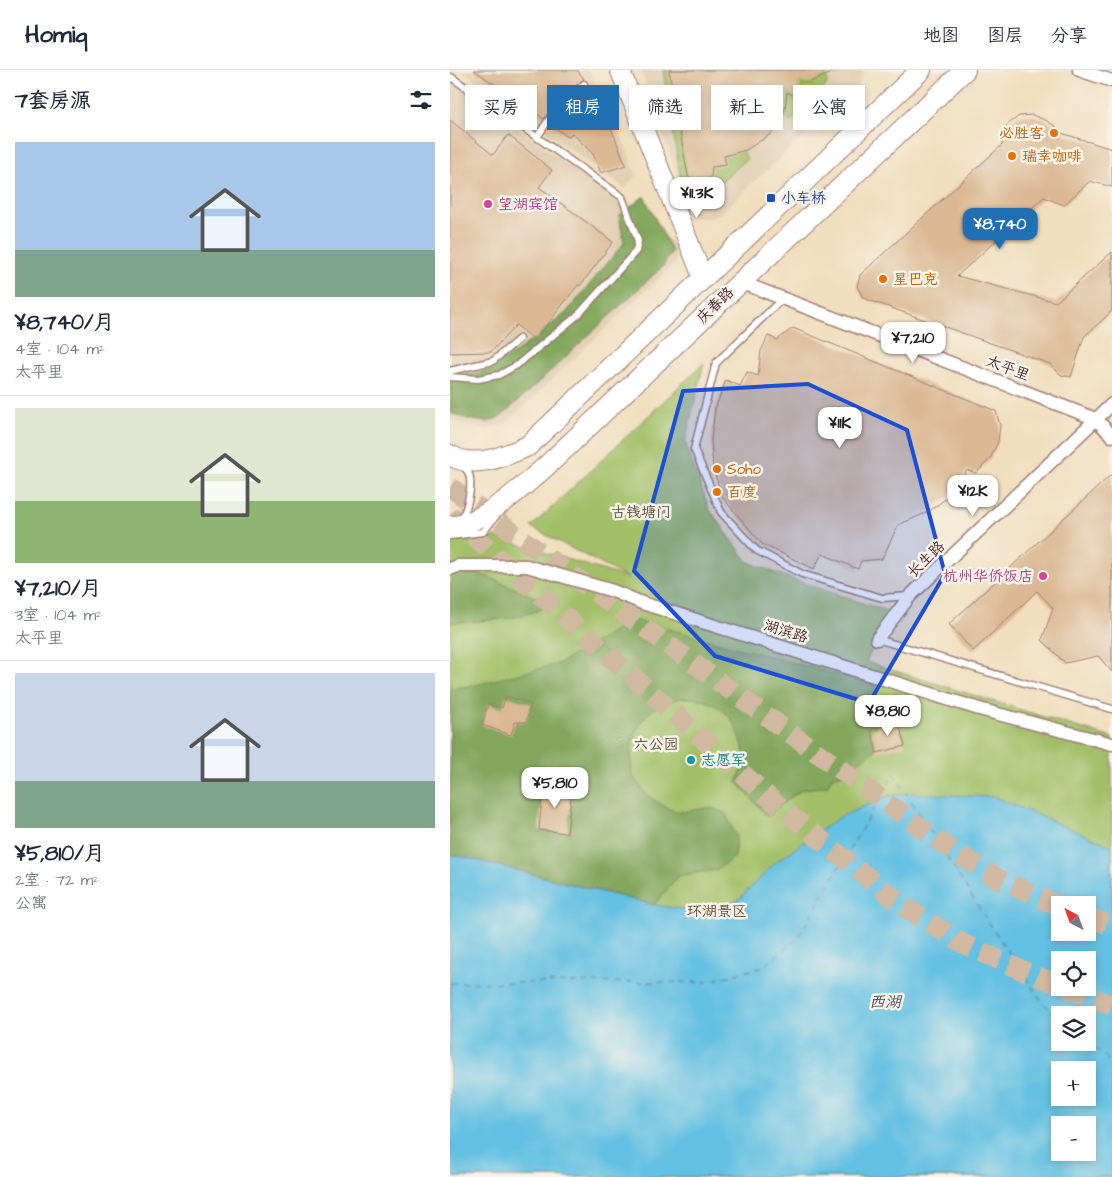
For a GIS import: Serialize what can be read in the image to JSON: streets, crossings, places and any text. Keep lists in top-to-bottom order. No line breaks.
{"streets":{"main road":["庆春路"],"street":["太平里","长生路","湖滨路"]},"crossings":[["庆春路","太平里"],["太平里","长生路"]],"water":["西湖"],"parks":["古钱塘门","六公园","环湖景区"],"places":{"other":["必胜客","瑞幸咖啡","望湖宾馆","星巴克","Soho","百度","杭州华侨饭店","志愿军"],"transit":["小车桥"]},"north":"top left","page":{"header":"Homiq","nav":["地图","图层","分享"],"heading":"7套房源","chip":["买房","租房","筛选","新上","公寓"],"list":[{"name":"¥8,740/月","note":"4室 · 104 m² · 太平里"},{"name":"¥7,210/月","note":"3室 · 104 m² · 太平里"},{"name":"¥5,810/月","note":"2室 · 72 m² · 公寓"}],"price":["¥11.3K","¥8,740","¥7,210","¥11K","¥12K","¥8,810","¥5,810"],"map_buttons":["+","−"]}}
